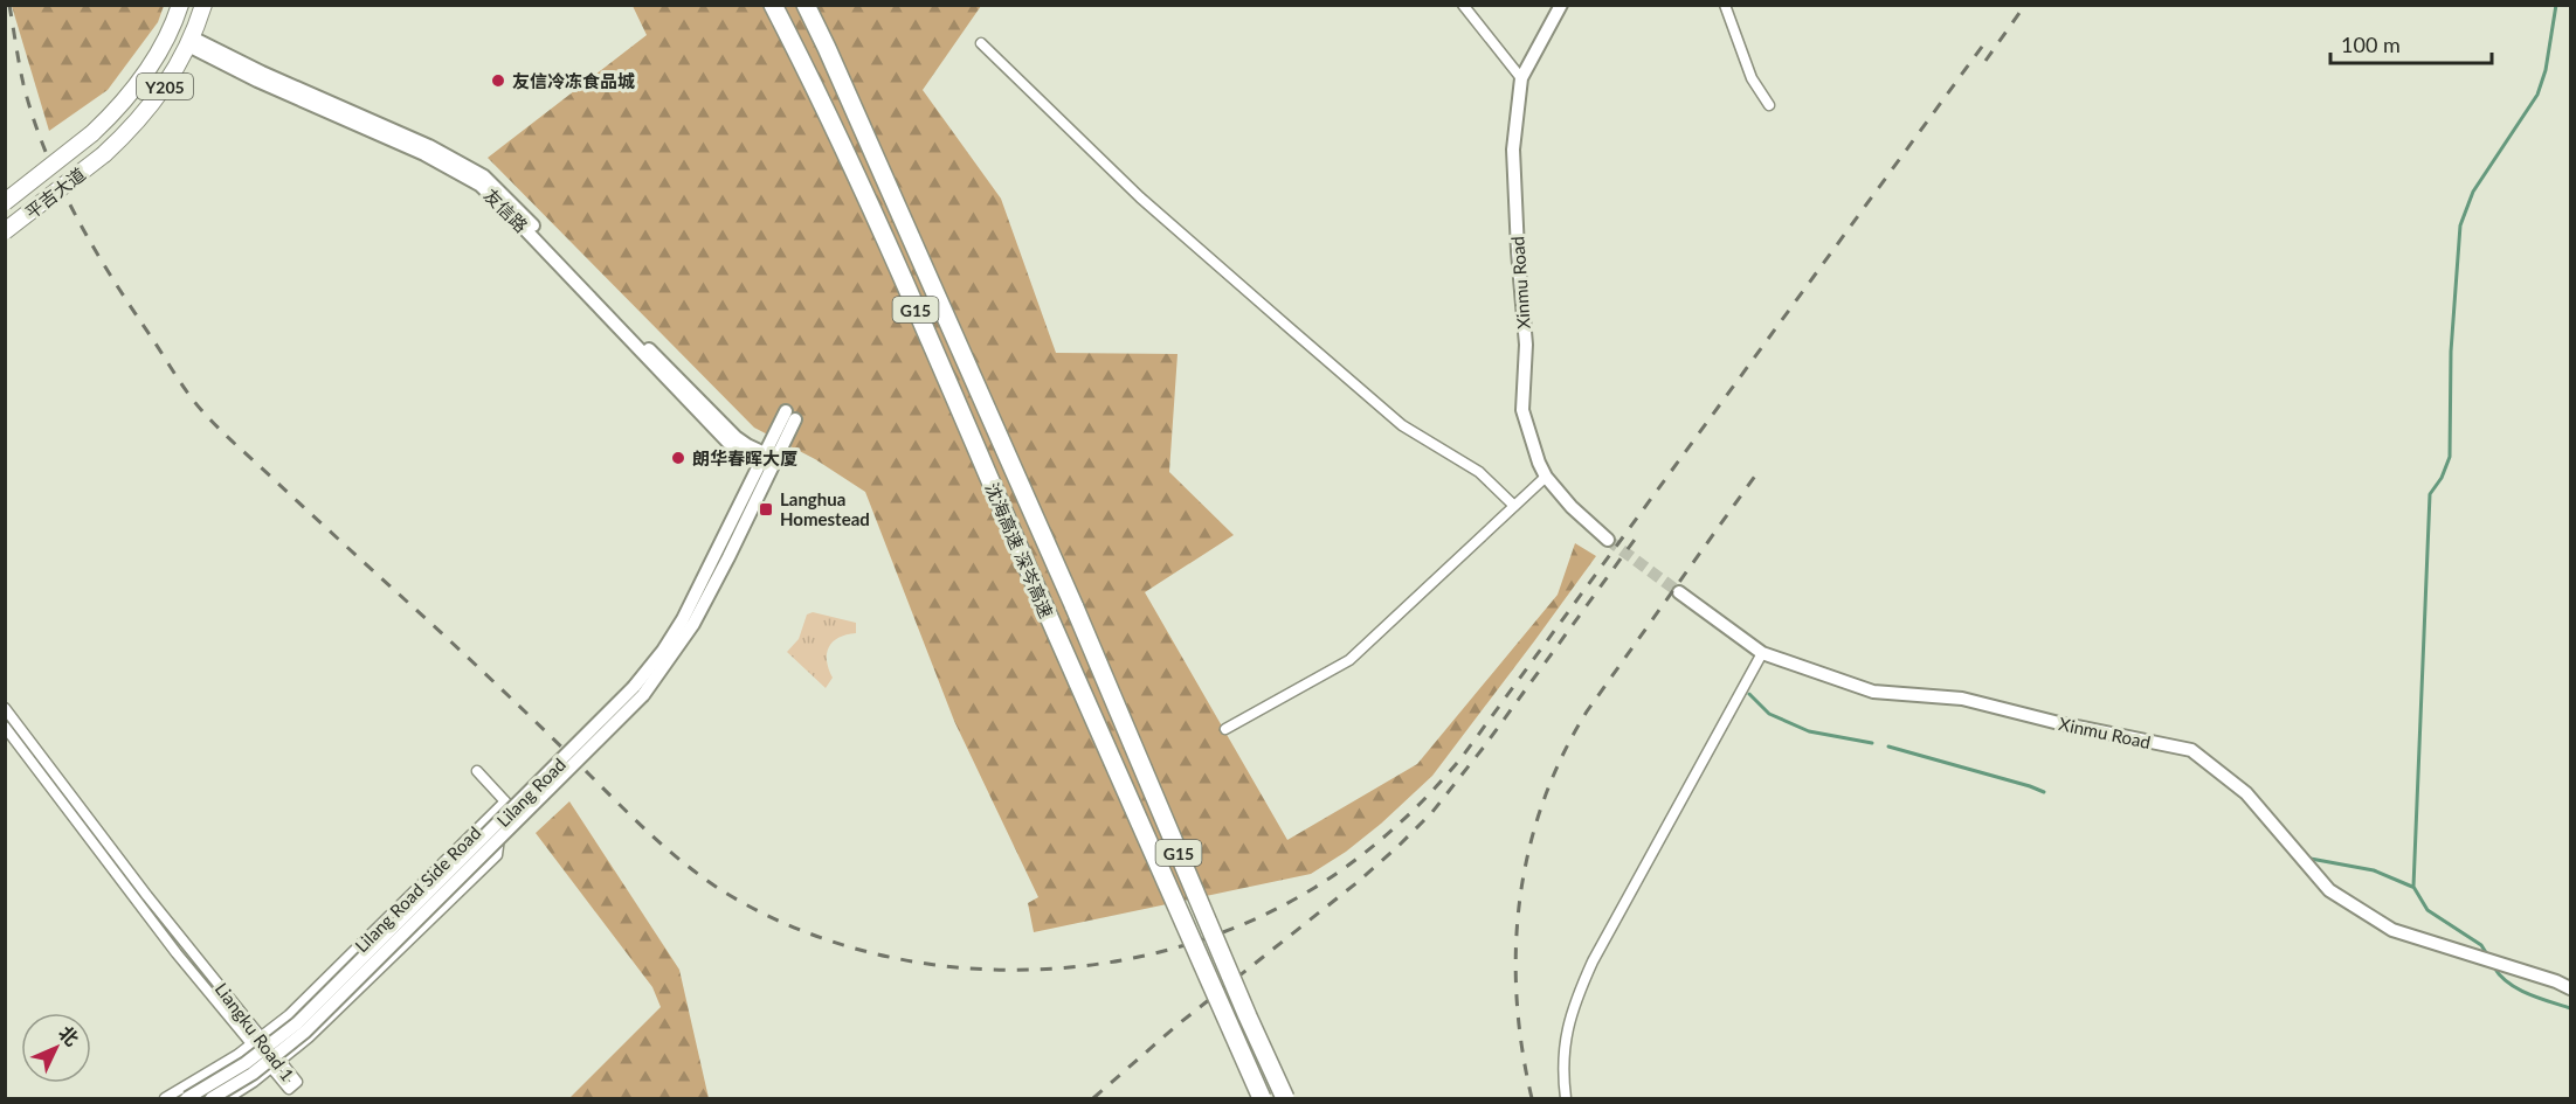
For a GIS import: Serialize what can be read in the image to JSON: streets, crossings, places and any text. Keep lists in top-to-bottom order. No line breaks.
{"streets":{"highway":["G15","沈海高速 深岑高速"],"main road":["Y205","平吉大道"],"street":["友信路","Xinmu Road","Lilang Road","Lilang Road Side Road","Liangku Road 1"]},"crossings":[["Y205","平吉大道"],["Y205","友信路"],["平吉大道","友信路"],["友信路","Lilang Road"],["Lilang Road Side Road","Liangku Road 1"]],"places":{"other":["友信冷冻食品城","朗华春晖大厦"],"transit":["Langhua Homestead"]},"scale_bar":"100 m","north":"top right"}
